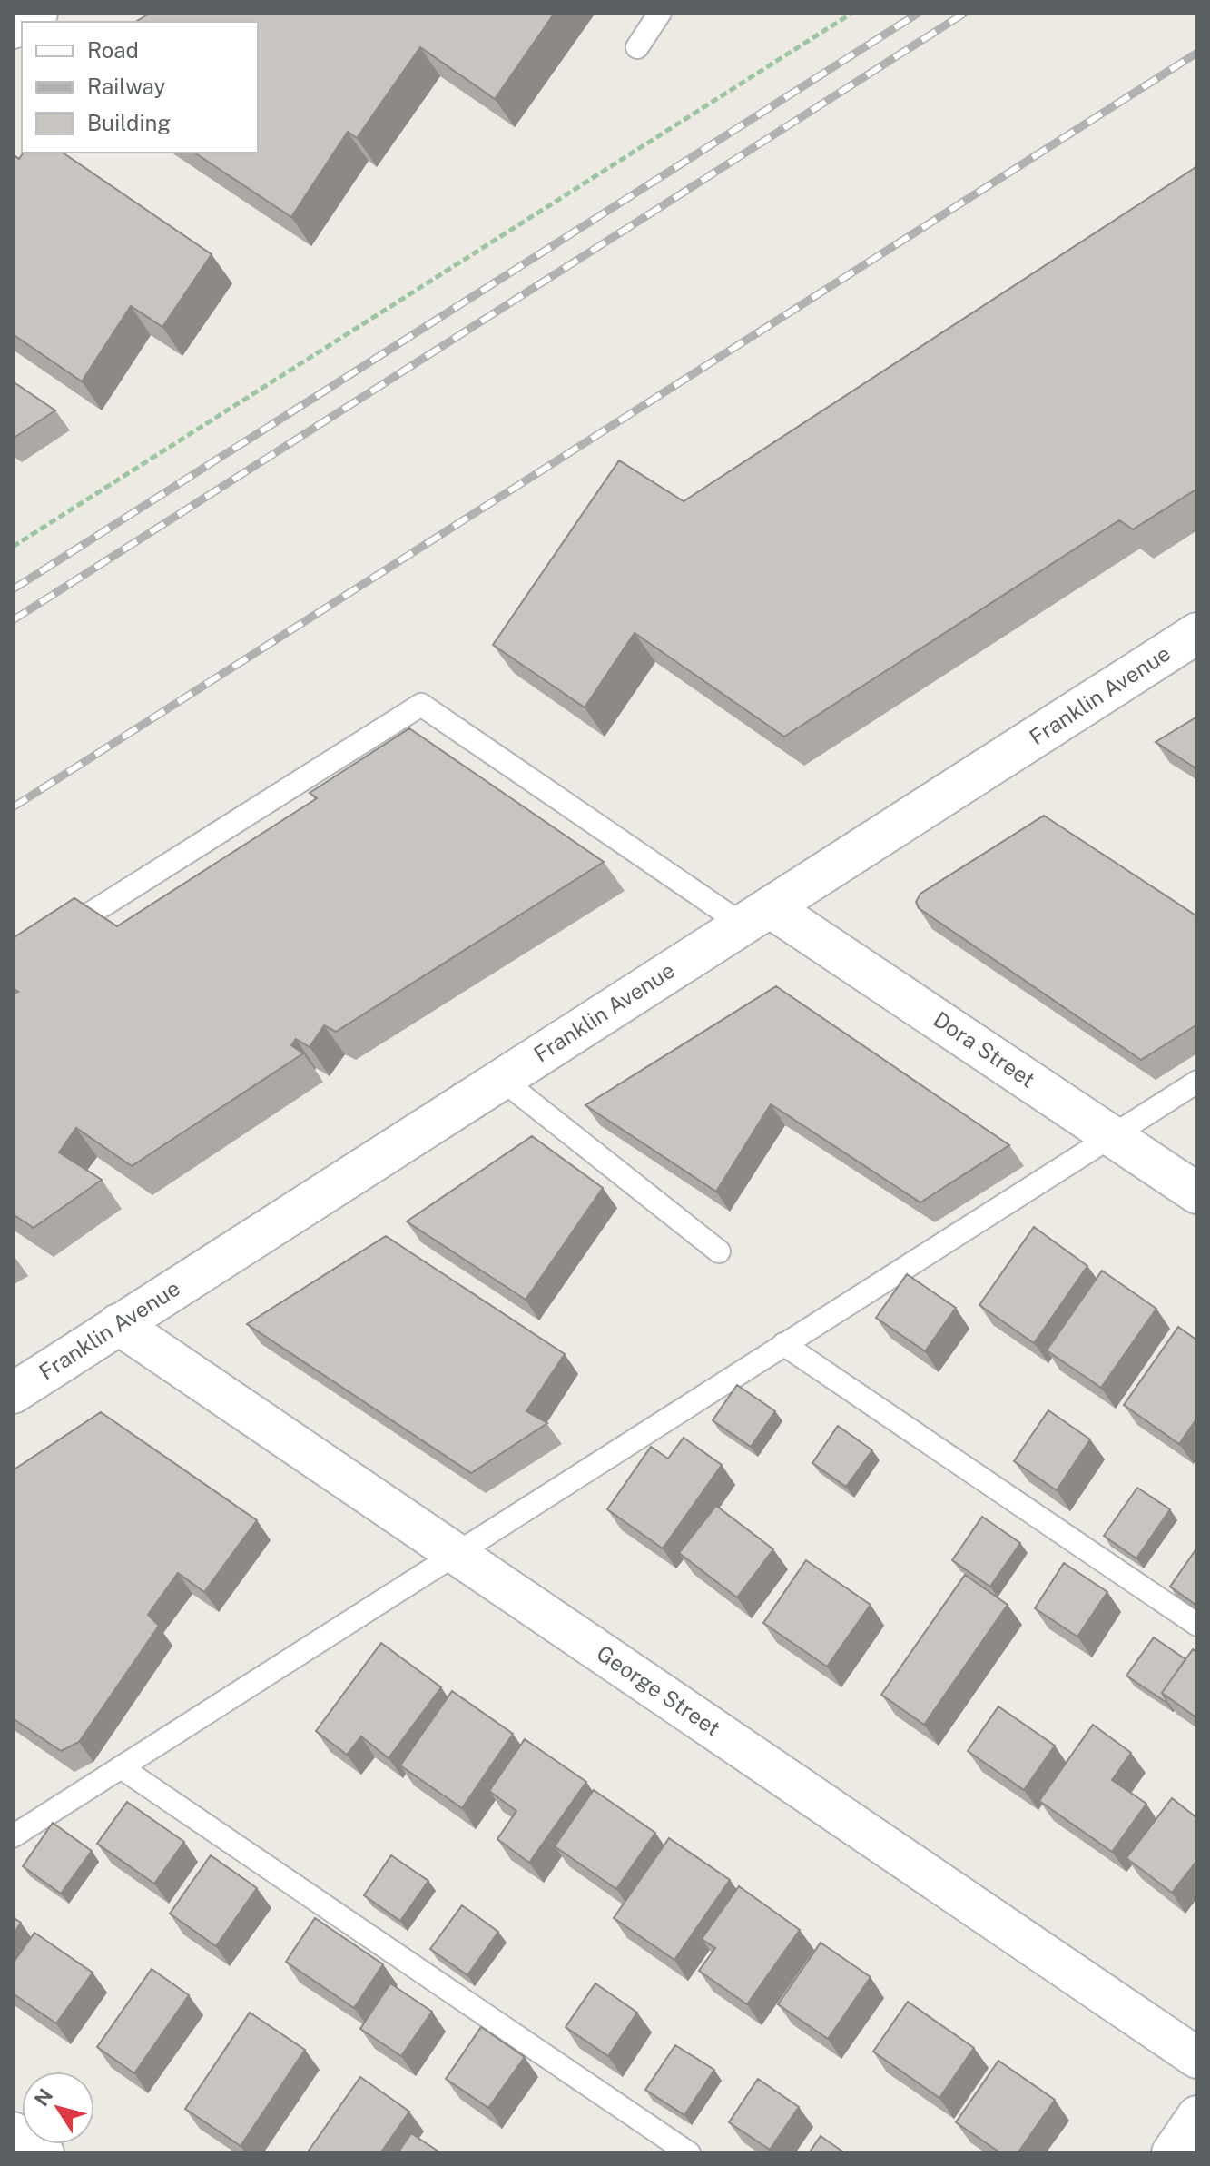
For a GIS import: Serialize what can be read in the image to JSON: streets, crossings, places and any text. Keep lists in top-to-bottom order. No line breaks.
{"streets":{"street":["Franklin Avenue","Dora Street","George Street"]},"crossings":[["Franklin Avenue","Dora Street"],["Franklin Avenue","George Street"]],"legend":["Road","Railway","Building"],"north":"top left"}
